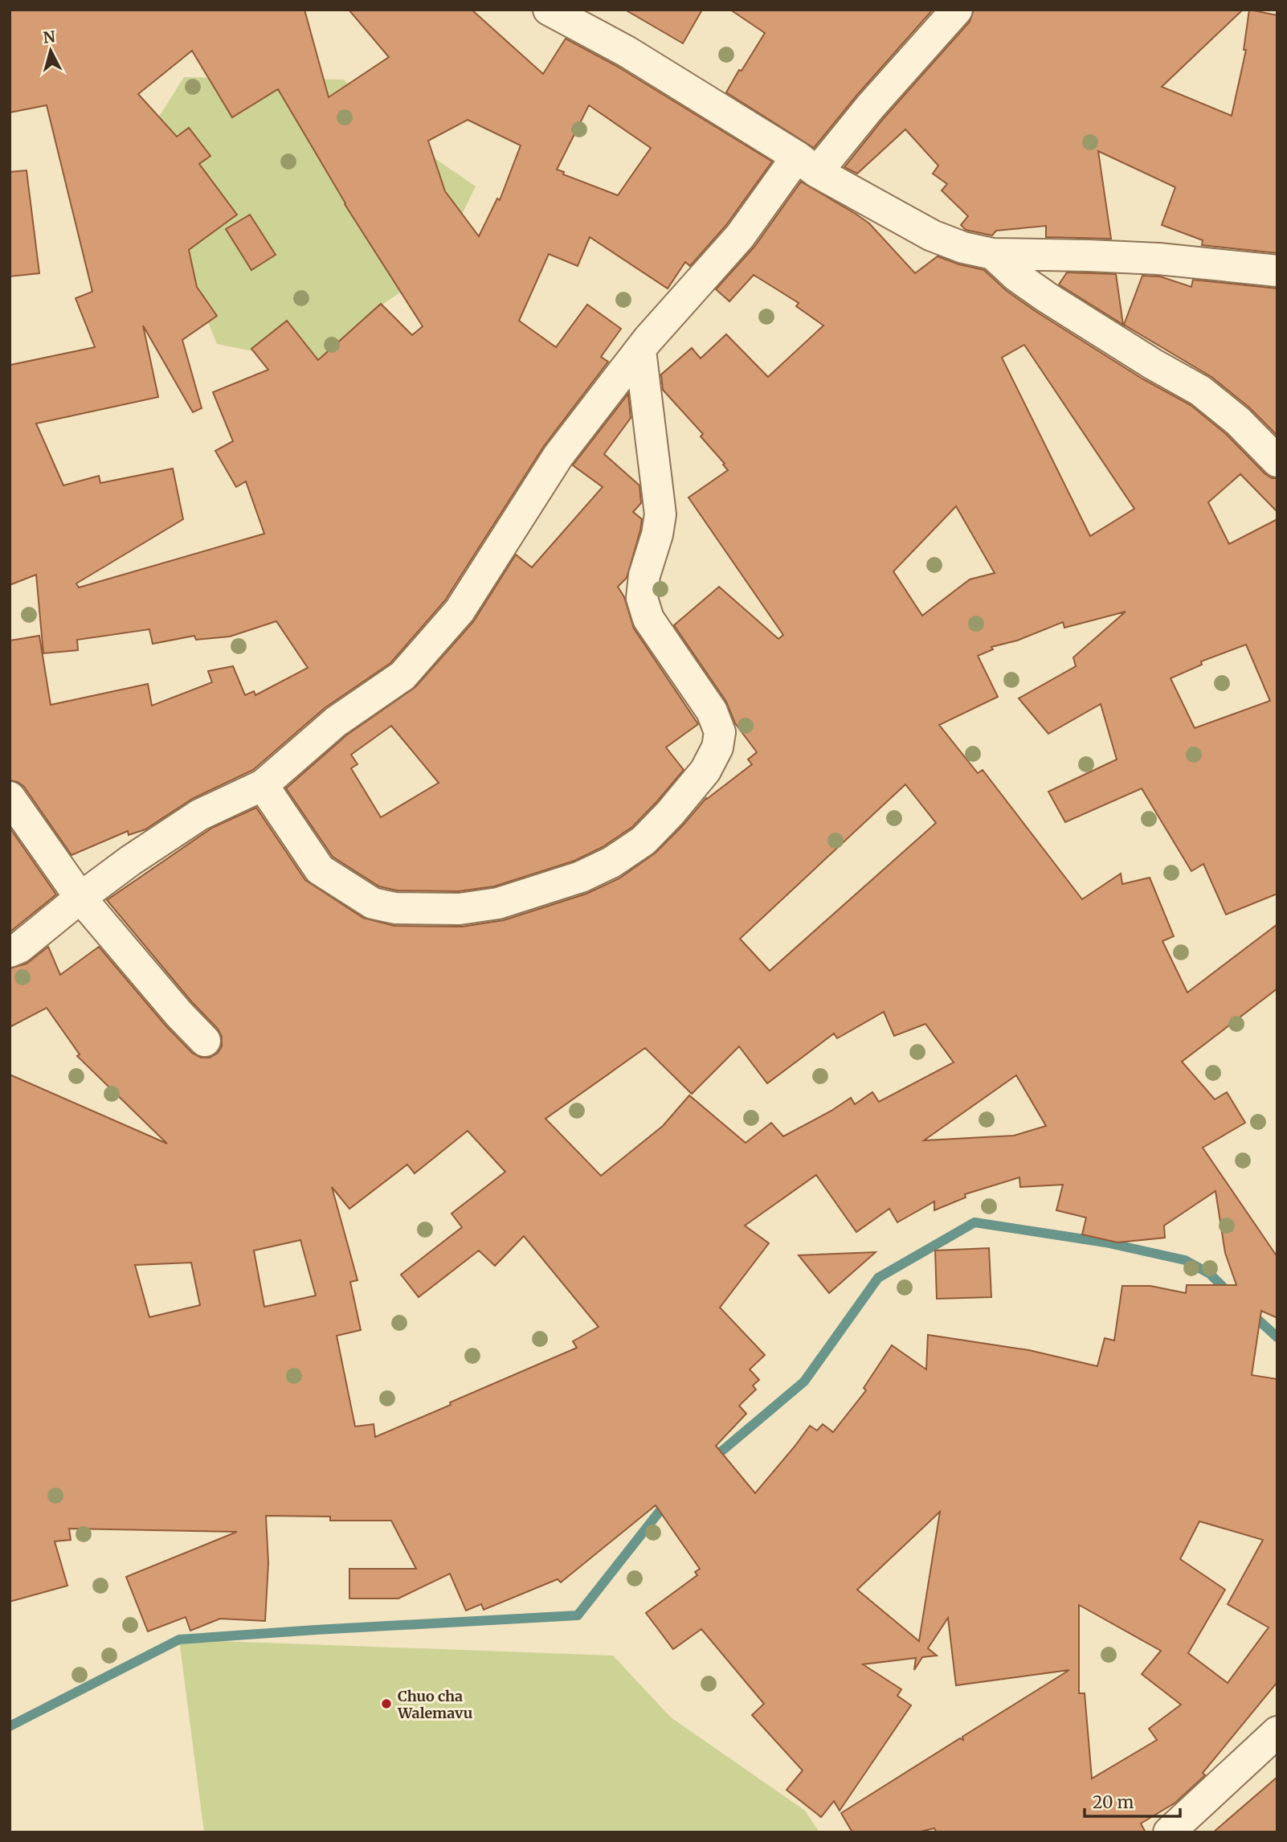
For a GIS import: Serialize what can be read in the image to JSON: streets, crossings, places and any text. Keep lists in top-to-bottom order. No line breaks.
{"places":["Chuo cha Walemavu"],"scale_bar":"20 m","north":"top"}
